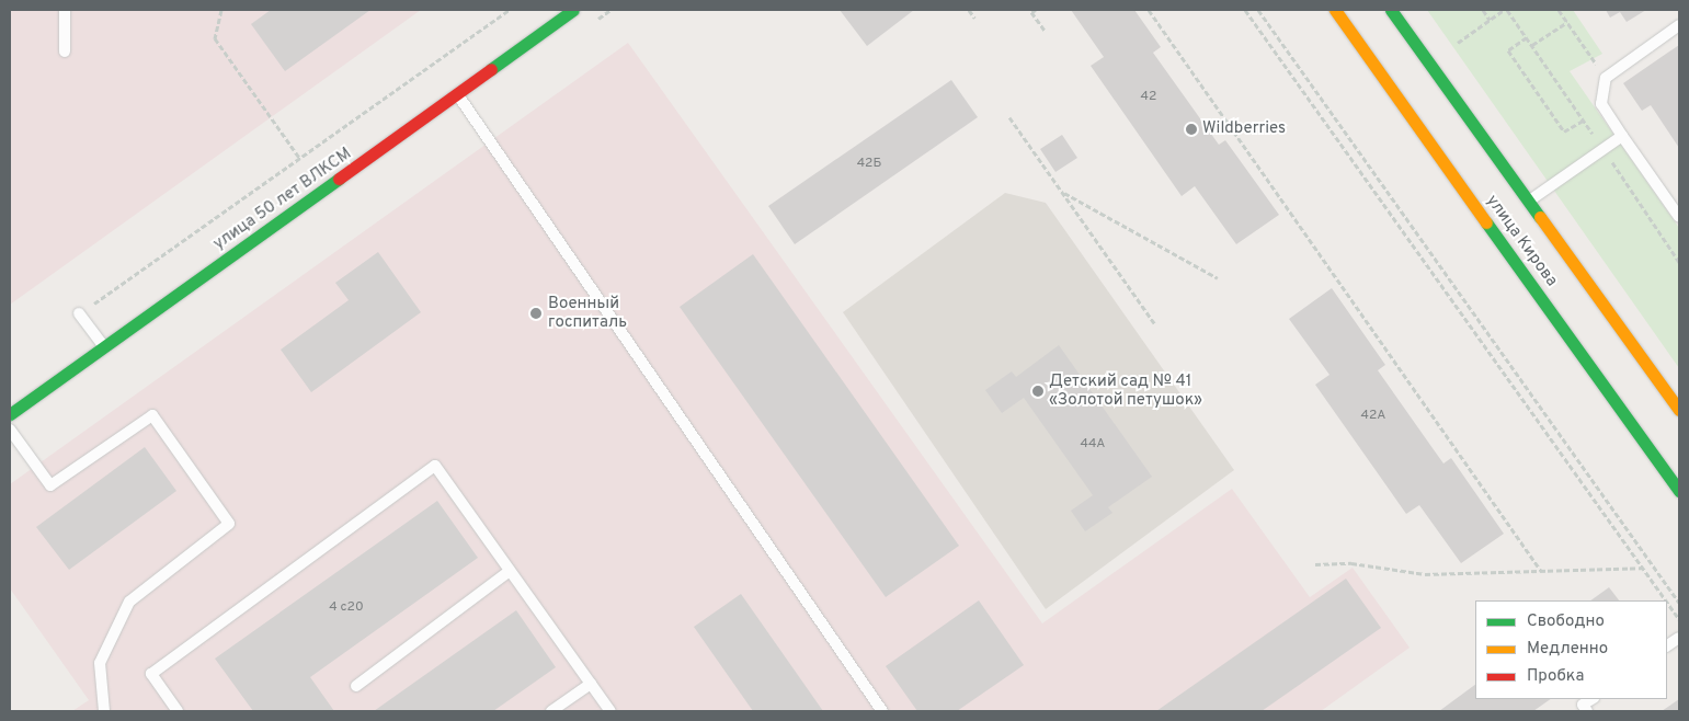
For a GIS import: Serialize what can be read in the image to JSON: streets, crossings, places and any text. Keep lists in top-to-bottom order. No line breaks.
{"streets":{"main road":["улица 50 лет ВЛКСМ","улица Кирова"]},"places":["Wildberries","Военный госпиталь","Детский сад № 41 «Золотой петушок»"],"house_numbers":["42","42Б","42А","44А","4 с20"],"legend":["Свободно","Медленно","Пробка"]}
